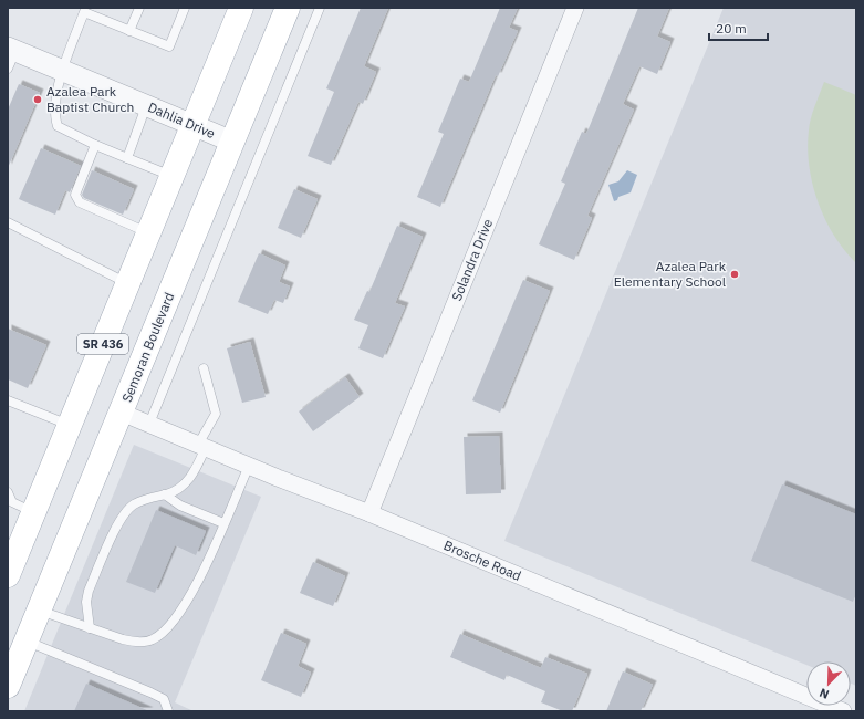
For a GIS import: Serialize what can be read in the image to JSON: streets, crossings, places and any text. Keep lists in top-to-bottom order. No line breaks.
{"streets":{"main road":["SR 436","Semoran Boulevard"],"street":["Dahlia Drive","Solandra Drive","Brosche Road"]},"crossings":[["Dahlia Drive","SR 436"],["Dahlia Drive","Semoran Boulevard"],["Solandra Drive","Brosche Road"],["Semoran Boulevard","Brosche Road"]],"places":["Azalea Park Baptist Church","Azalea Park Elementary School"],"scale_bar":"20 m","north":"bottom left"}
